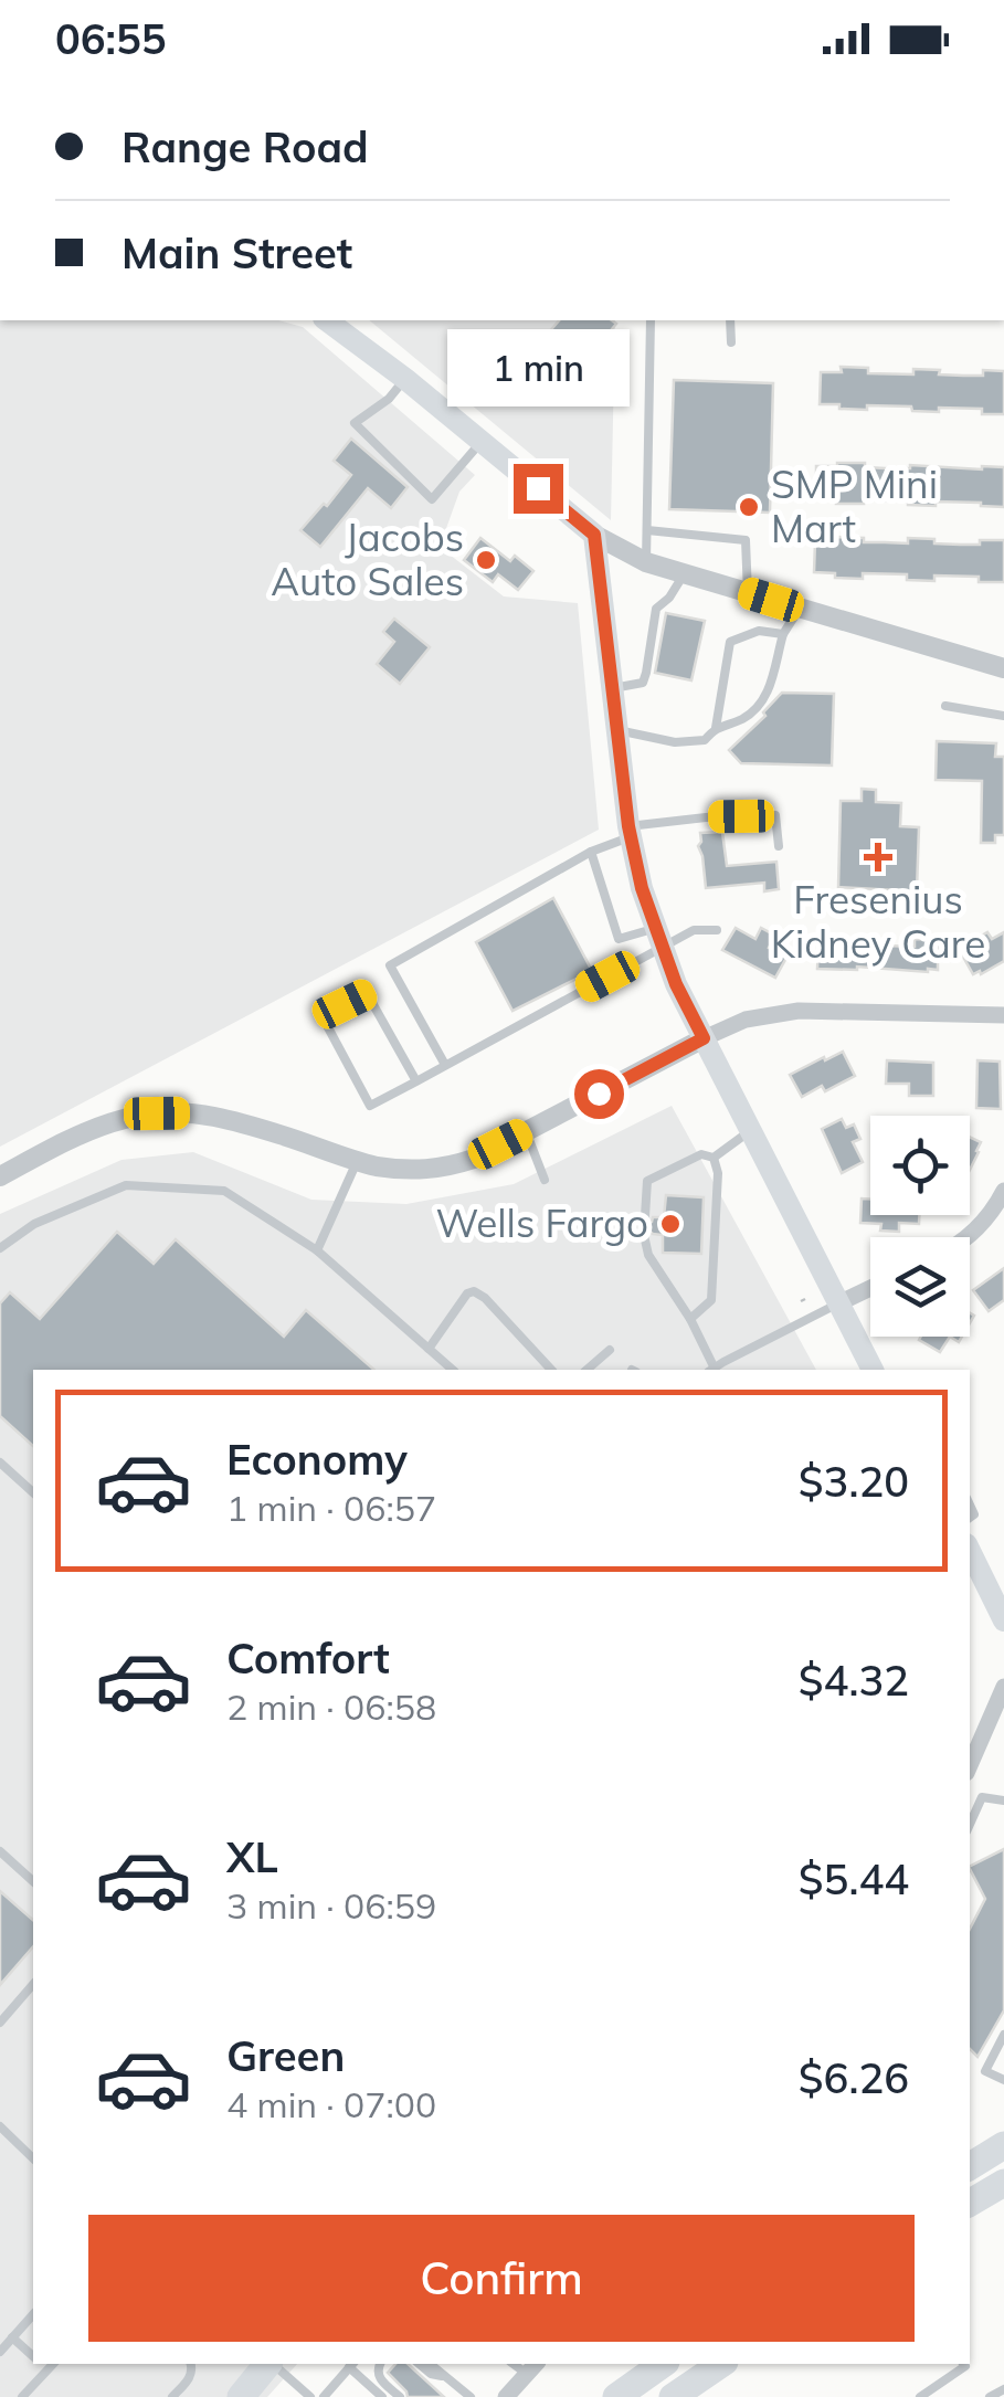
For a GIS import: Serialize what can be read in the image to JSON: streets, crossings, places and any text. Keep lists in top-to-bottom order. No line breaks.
{"places":{"other":["SMP Mini Mart","Jacobs Auto Sales","Wells Fargo"],"health":["Fresenius Kidney Care"]},"page":{"status":"06:55","banner":["Range Road","Main Street"],"bubble":"1 min","list":[{"name":"Economy","note":"1 min · 06:57","value":"$3.20"},{"name":"Comfort","note":"2 min · 06:58","value":"$4.32"},{"name":"XL","note":"3 min · 06:59","value":"$5.44"},{"name":"Green","note":"4 min · 07:00","value":"$6.26"}],"buttons":"Confirm"}}
